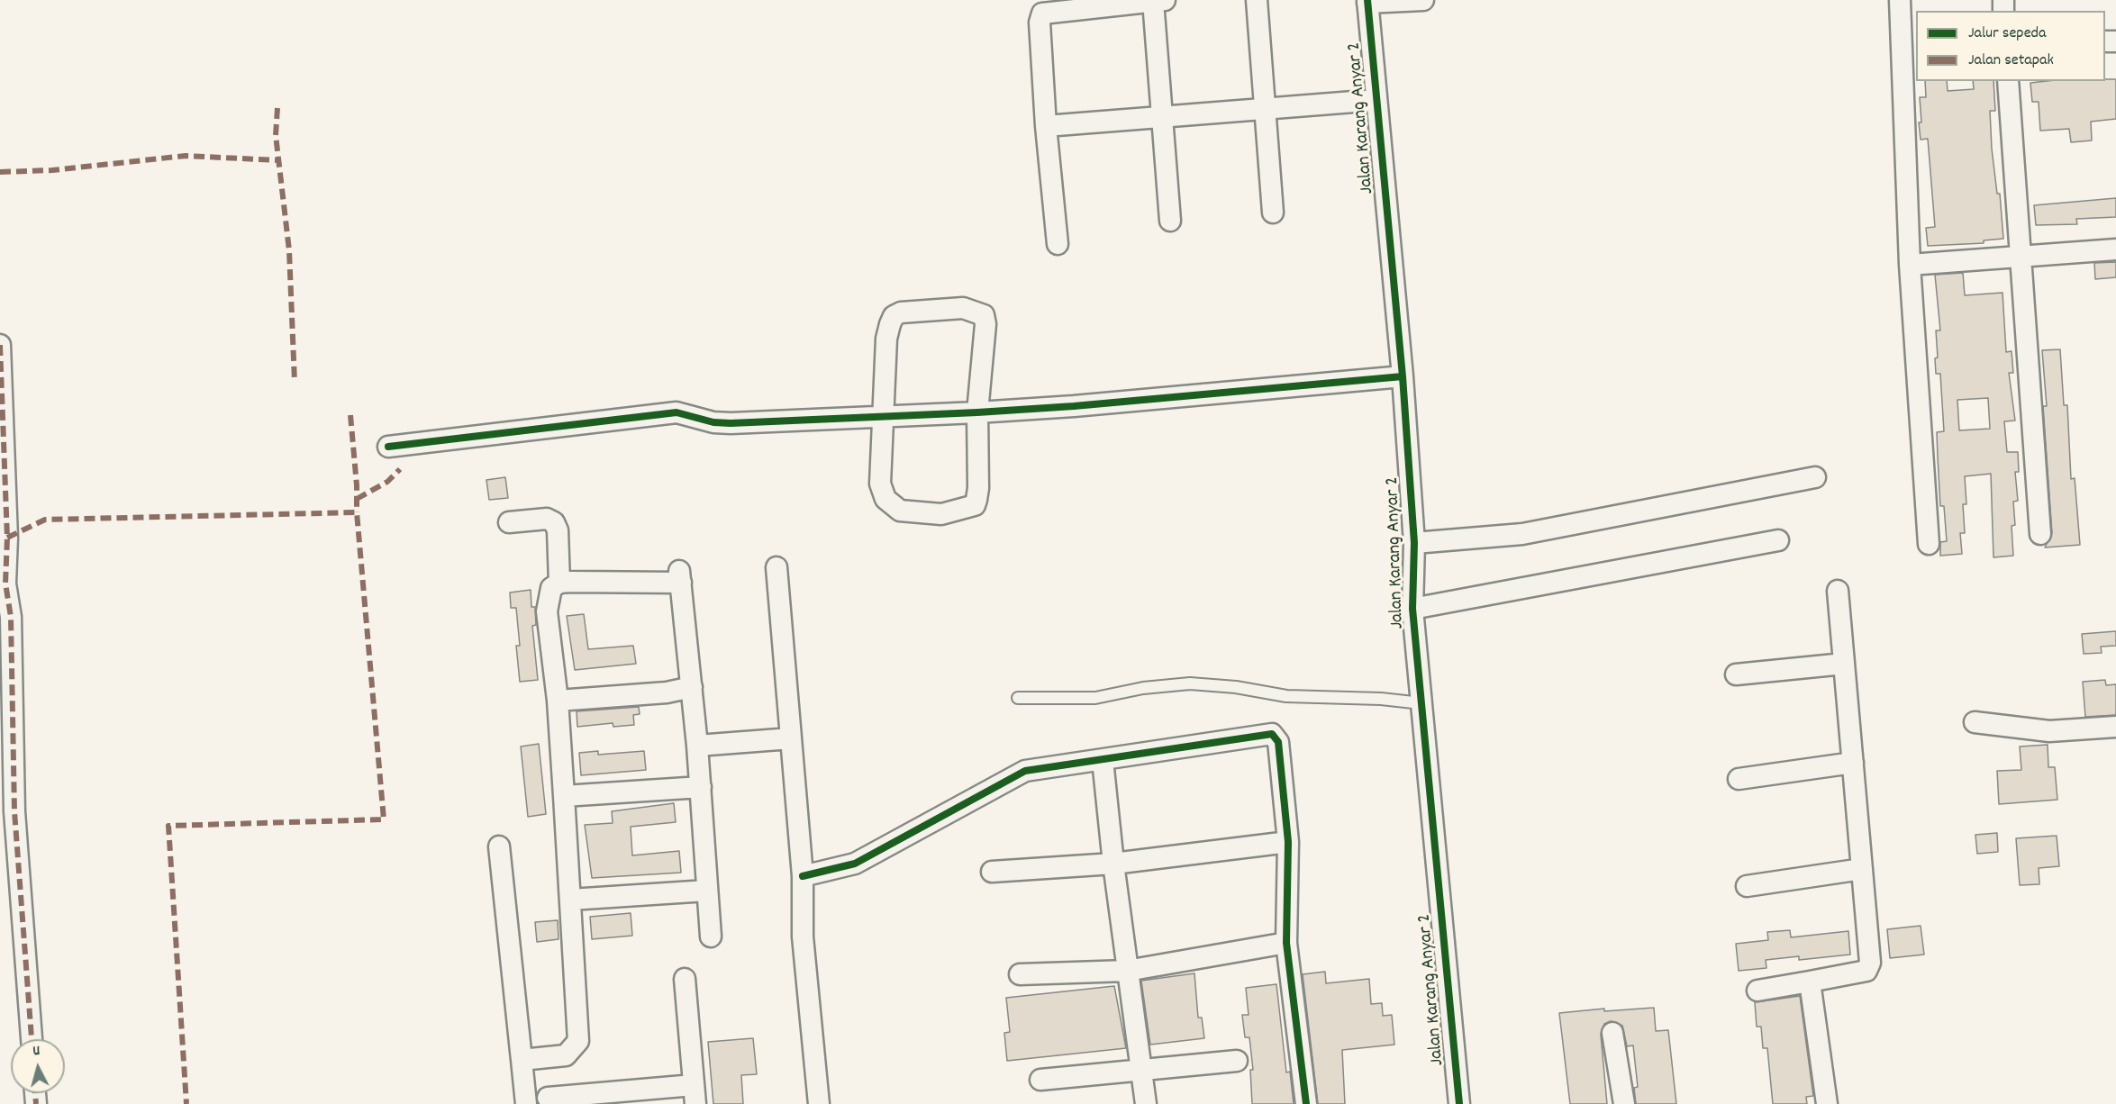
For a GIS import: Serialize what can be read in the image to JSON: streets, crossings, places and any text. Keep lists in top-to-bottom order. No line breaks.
{"streets":{"street":["Jalan Karang Anyar 2"]},"legend":["Jalur sepeda","Jalan setapak"],"north":"top"}
